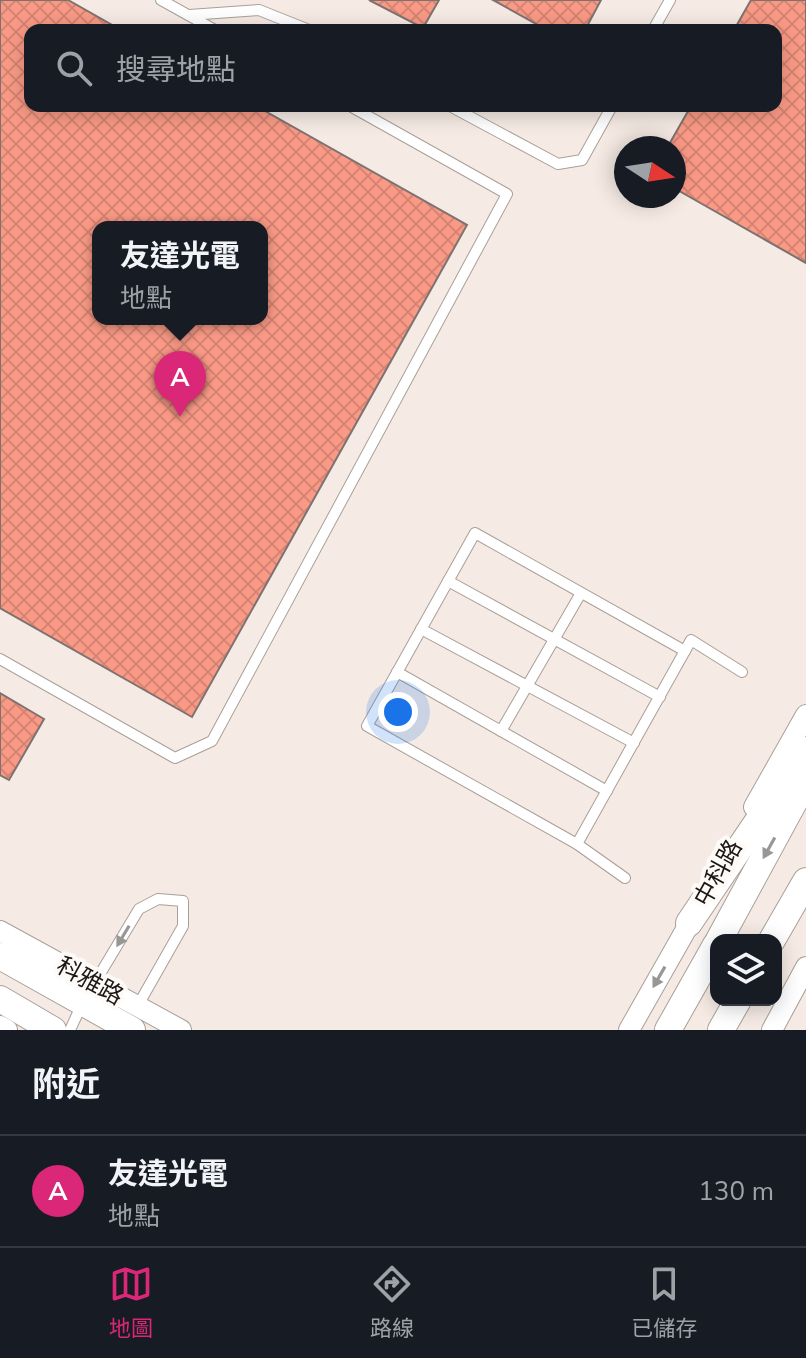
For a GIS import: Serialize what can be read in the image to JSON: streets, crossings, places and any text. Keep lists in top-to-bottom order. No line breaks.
{"streets":{"street":["中科路","科雅路"]},"north":"right","page":{"search":"搜尋地點","popup":["友達光電","地點"],"pins":"A","heading":"附近","list":[{"mark":"A","name":"友達光電","note":"地點","value":"130 m"}],"nav":["地圖","路線","已儲存"]}}
